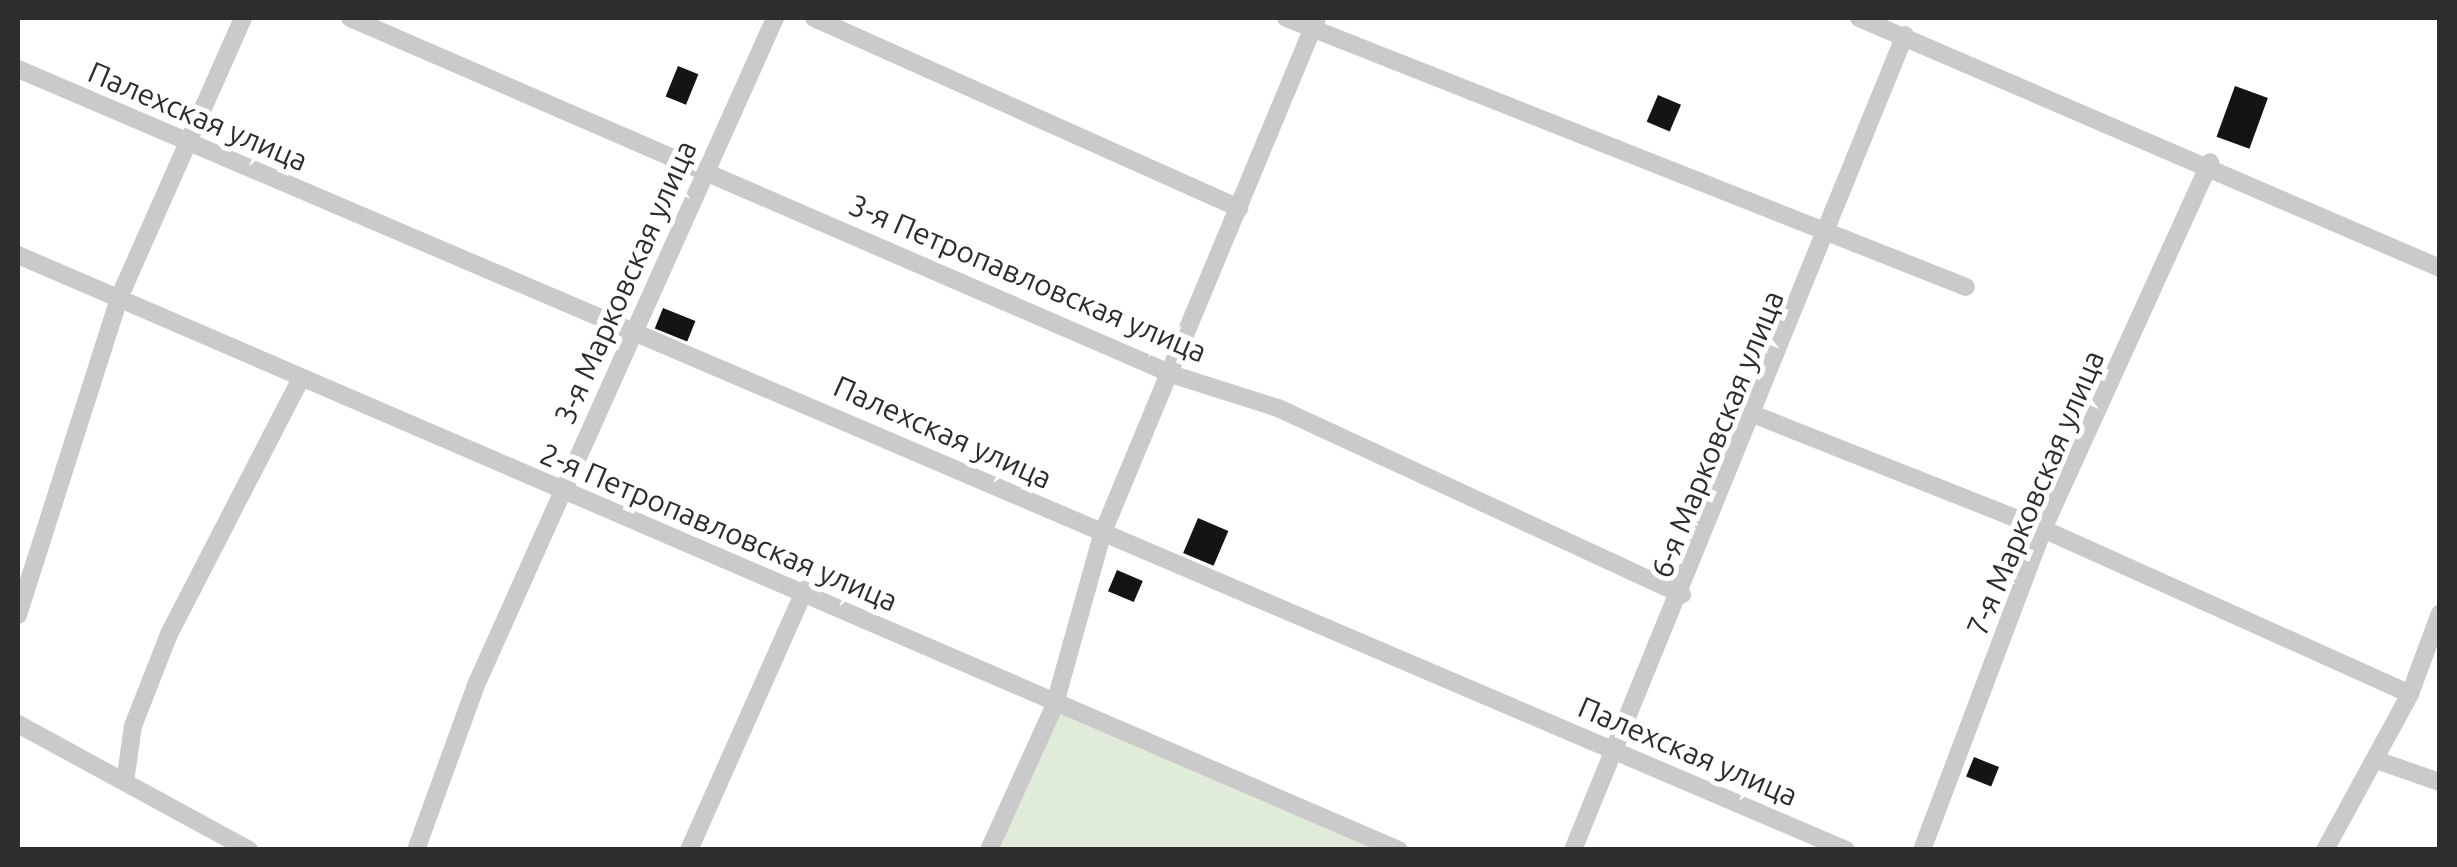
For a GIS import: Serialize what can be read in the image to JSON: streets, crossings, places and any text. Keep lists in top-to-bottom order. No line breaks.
{"streets":{"street":["Палехская улица","3-я Петропавловская улица","3-я Марковская улица","6-я Марковская улица","7-я Марковская улица","2-я Петропавловская улица"]},"crossings":[["Палехская улица","3-я Марковская улица"],["Палехская улица","6-я Марковская улица"],["3-я Петропавловская улица","3-я Марковская улица"],["3-я Петропавловская улица","6-я Марковская улица"],["3-я Марковская улица","2-я Петропавловская улица"]]}
